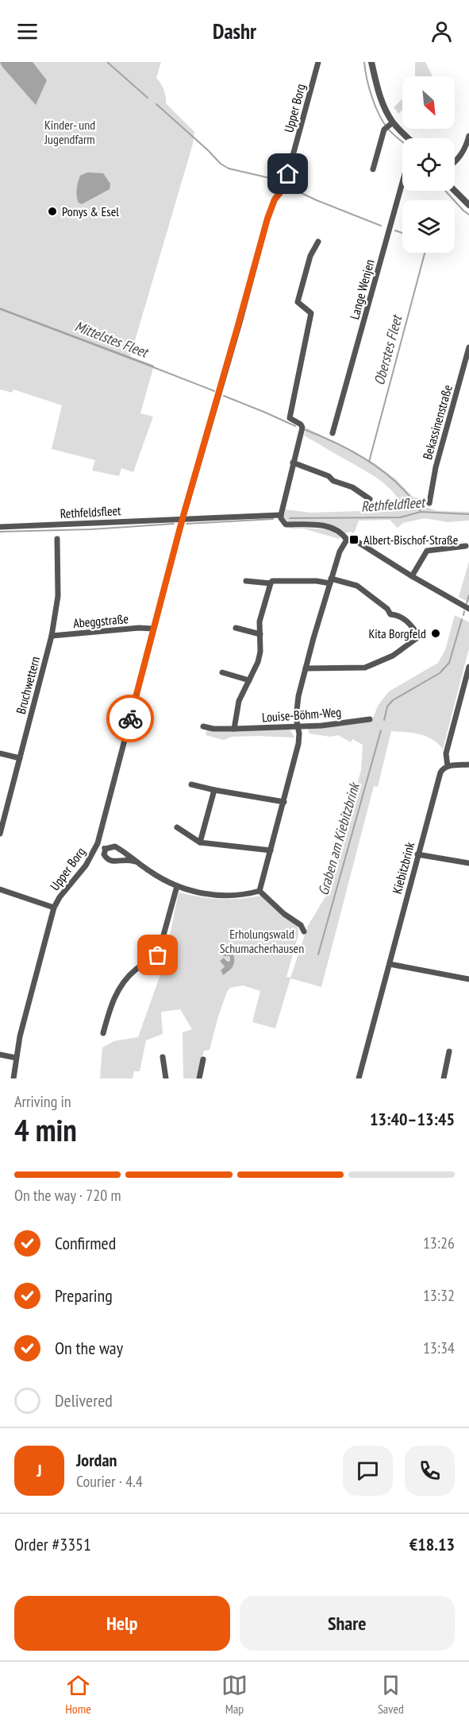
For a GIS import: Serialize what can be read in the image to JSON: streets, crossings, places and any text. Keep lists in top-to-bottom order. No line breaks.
{"streets":{"street":["Upper Borg","Lange Wenjen","Bekassinenstraße","Rethfeldsfleet","Abeggstraße","Bruchwettern","Louise-Böhm-Weg","Kiebitzbrink"]},"crossings":[["Upper Borg","Rethfeldsfleet"],["Upper Borg","Abeggstraße"],["Abeggstraße","Bruchwettern"]],"water":["Mittelstes Fleet","Oberstes Fleet","Rethfeldfleet","Graben am Kiebitzbrink"],"parks":["Kinder- und Jugendfarm","Erholungswald Schumacherhausen"],"places":{"other":["Ponys & Esel","Kita Borgfeld"],"transit":["Albert-Bischof-Straße"]},"north":"bottom right","page":{"header":"Dashr","heading":["4 min","Arriving in","13:40–13:45"],"panel":["Jordan","Courier · 4.4","Order #3351","€18.13"],"bar":"On the way · 720 m","list":[["Confirmed","13:26"],["Preparing","13:32"],["On the way","13:34"],"Delivered"],"round":"J","buttons":["Help","Share"],"tabs":["Home","Map","Saved"]}}
